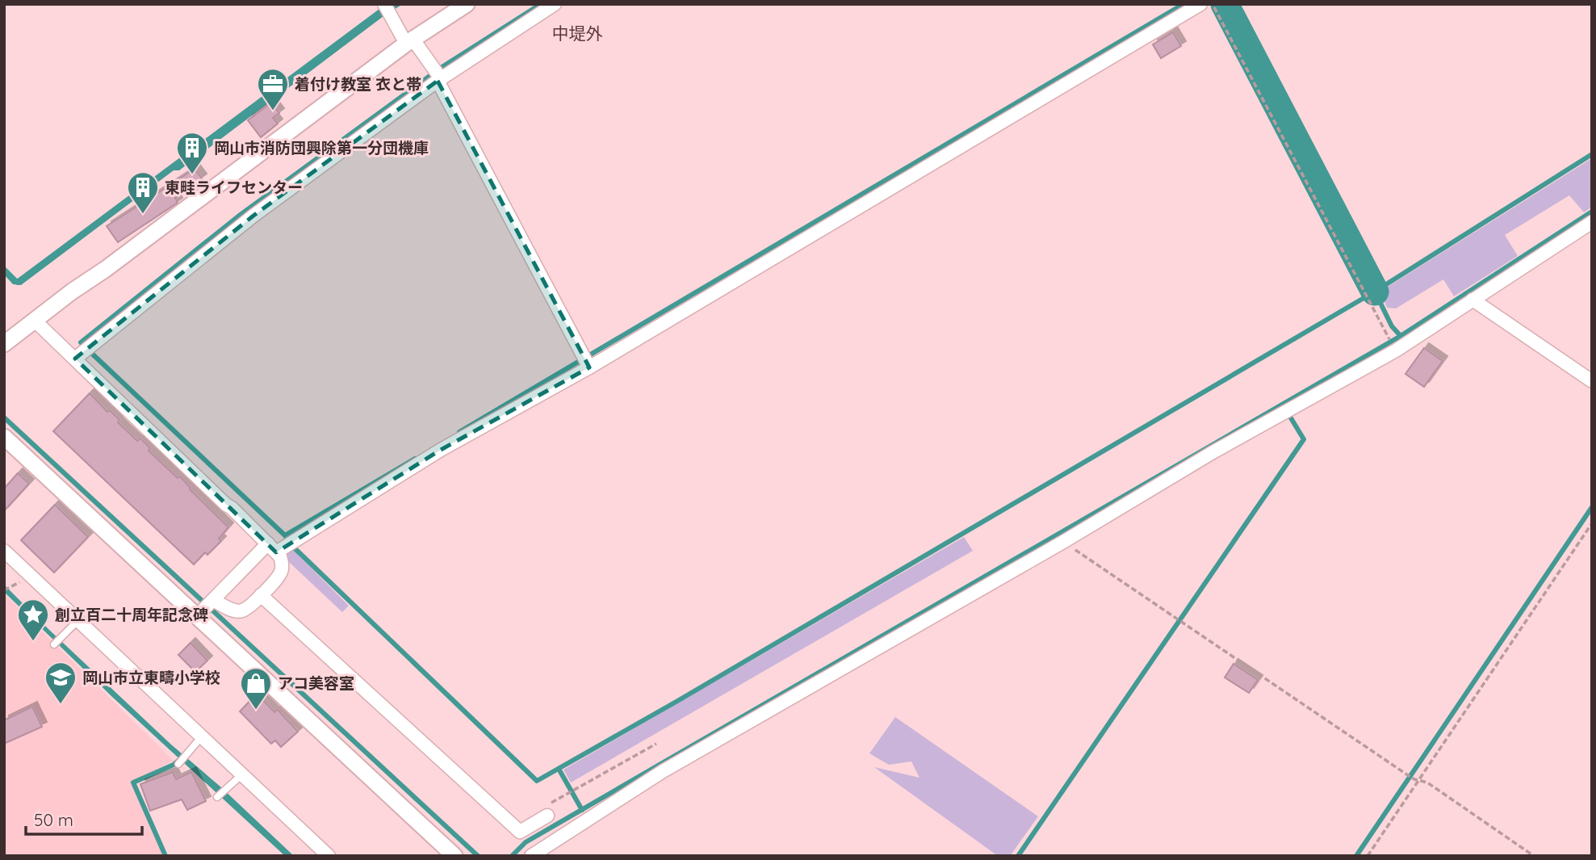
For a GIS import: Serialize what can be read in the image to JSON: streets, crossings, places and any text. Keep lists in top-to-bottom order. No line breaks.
{"districts":["中堤外"],"places":{"office":["着付け教室 衣と帯"],"building":["岡山市消防団興除第一分団機庫","東畦ライフセンター"],"place":["創立百二十周年記念碑"],"school or university":["岡山市立東疇小学校"],"shop":["アコ美容室"]},"scale_bar":"50 m"}
